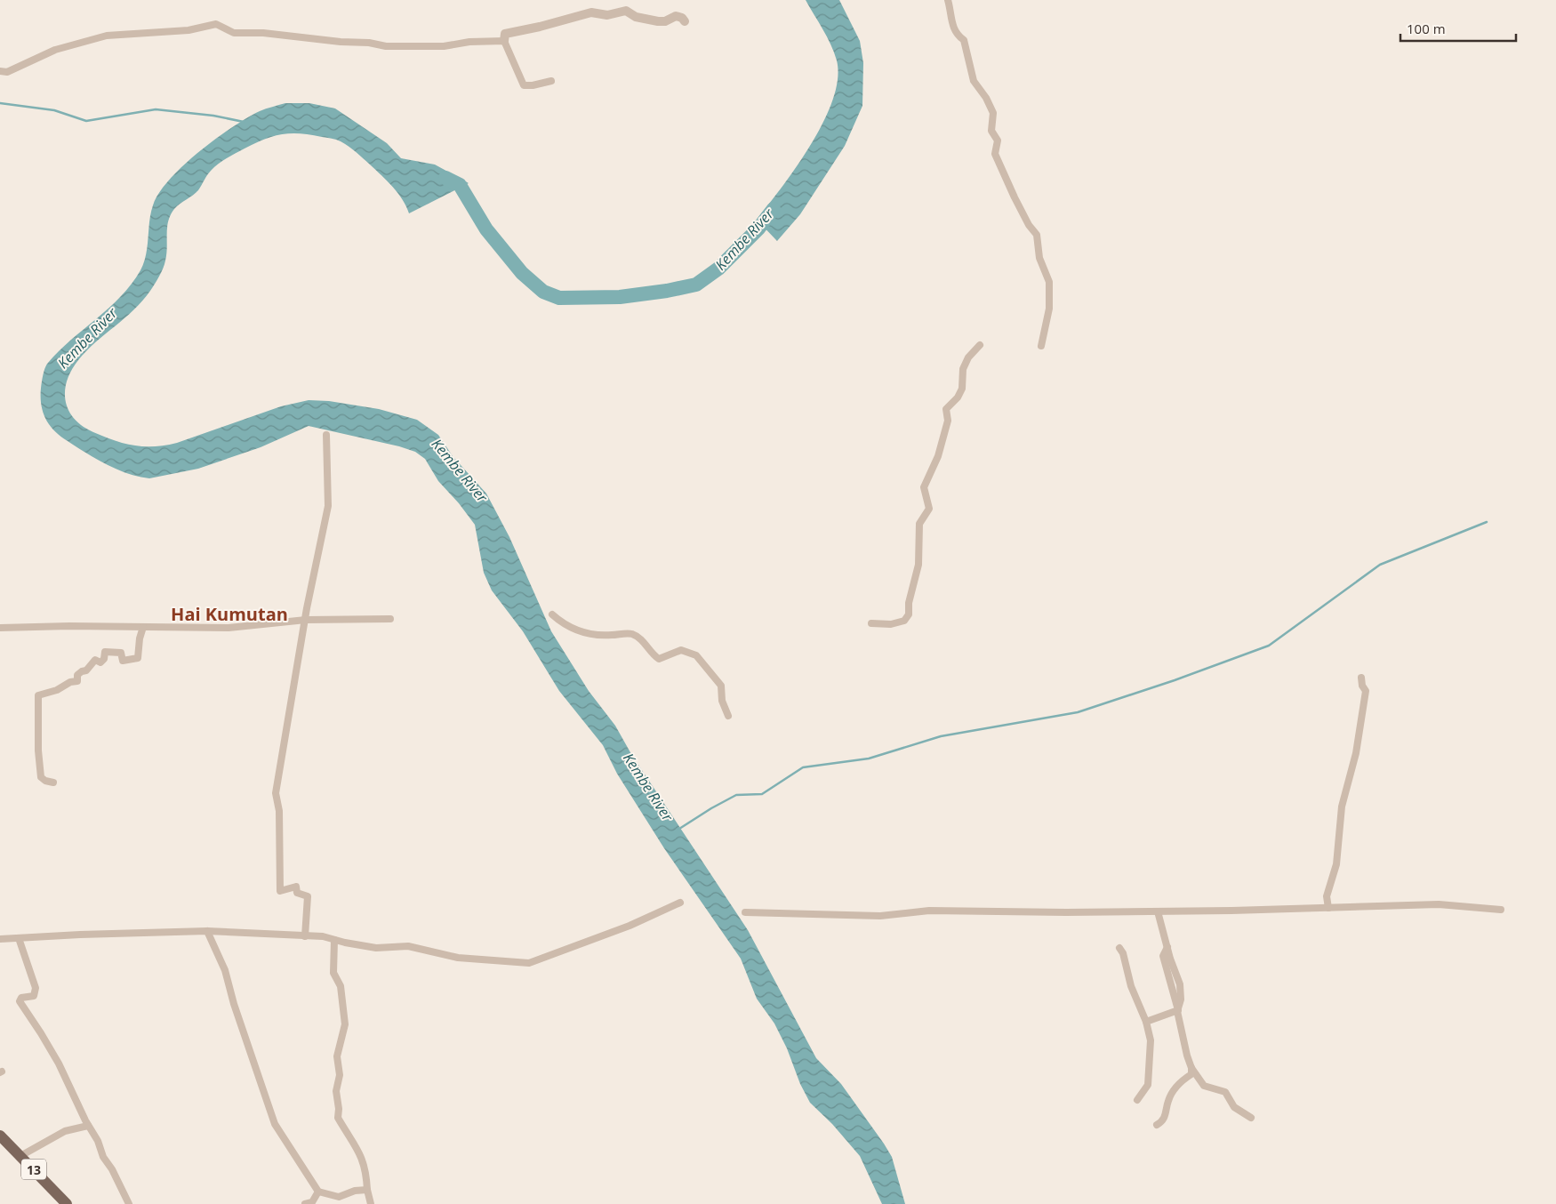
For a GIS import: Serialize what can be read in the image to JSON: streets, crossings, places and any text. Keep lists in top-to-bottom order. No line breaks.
{"streets":{"main road":["13"]},"districts":["Hai Kumutan"],"water":["Kembe River"],"scale_bar":"100 m"}
